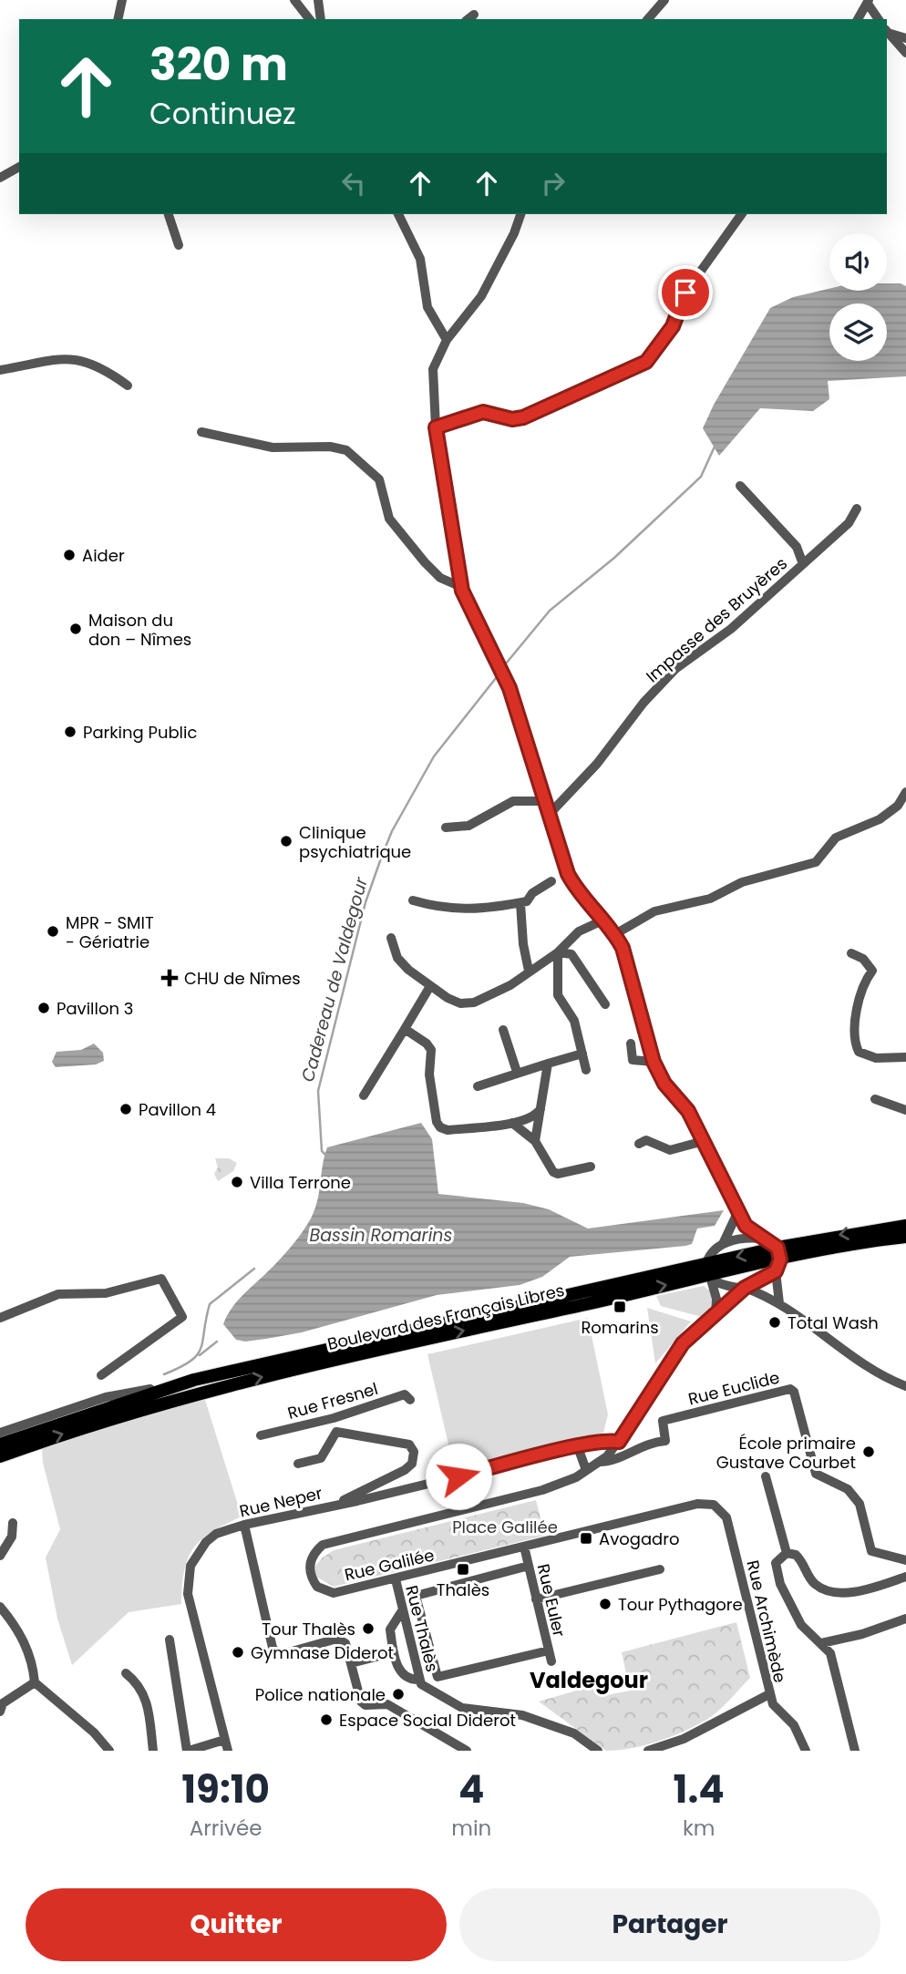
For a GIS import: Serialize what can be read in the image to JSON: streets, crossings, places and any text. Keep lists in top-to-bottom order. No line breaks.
{"streets":{"main road":["Boulevard des Français Libres"],"street":["Impasse des Bruyères","Rue Euclide","Rue Fresnel","Rue Neper","Rue Galilée","Rue Euler","Rue Archimède","Rue Thalès"]},"crossings":[["Rue Euclide","Rue Galilée"],["Rue Neper","Rue Galilée"],["Rue Galilée","Rue Euler"],["Rue Galilée","Rue Archimède"],["Rue Galilée","Rue Thalès"]],"districts":["Valdegour"],"water":["Cadereau de Valdegour","Bassin Romarins"],"parks":["Place Galilée"],"places":{"other":["Aider","Maison du don – Nîmes","Parking Public","Clinique psychiatrique","MPR - SMIT - Gériatrie","Pavillon 3","Pavillon 4","Villa Terrone","Total Wash","École primaire Gustave Courbet","Tour Pythagore","Tour Thalès","Gymnase Diderot","Police nationale","Espace Social Diderot"],"health":["CHU de Nîmes"],"transit":["Romarins","Avogadro","Thalès"]},"page":{"turn":["320 m","Continuez"],"eta":["19:10","Arrivée","4","min","1.4","km"],"buttons":["Quitter","Partager"]}}
